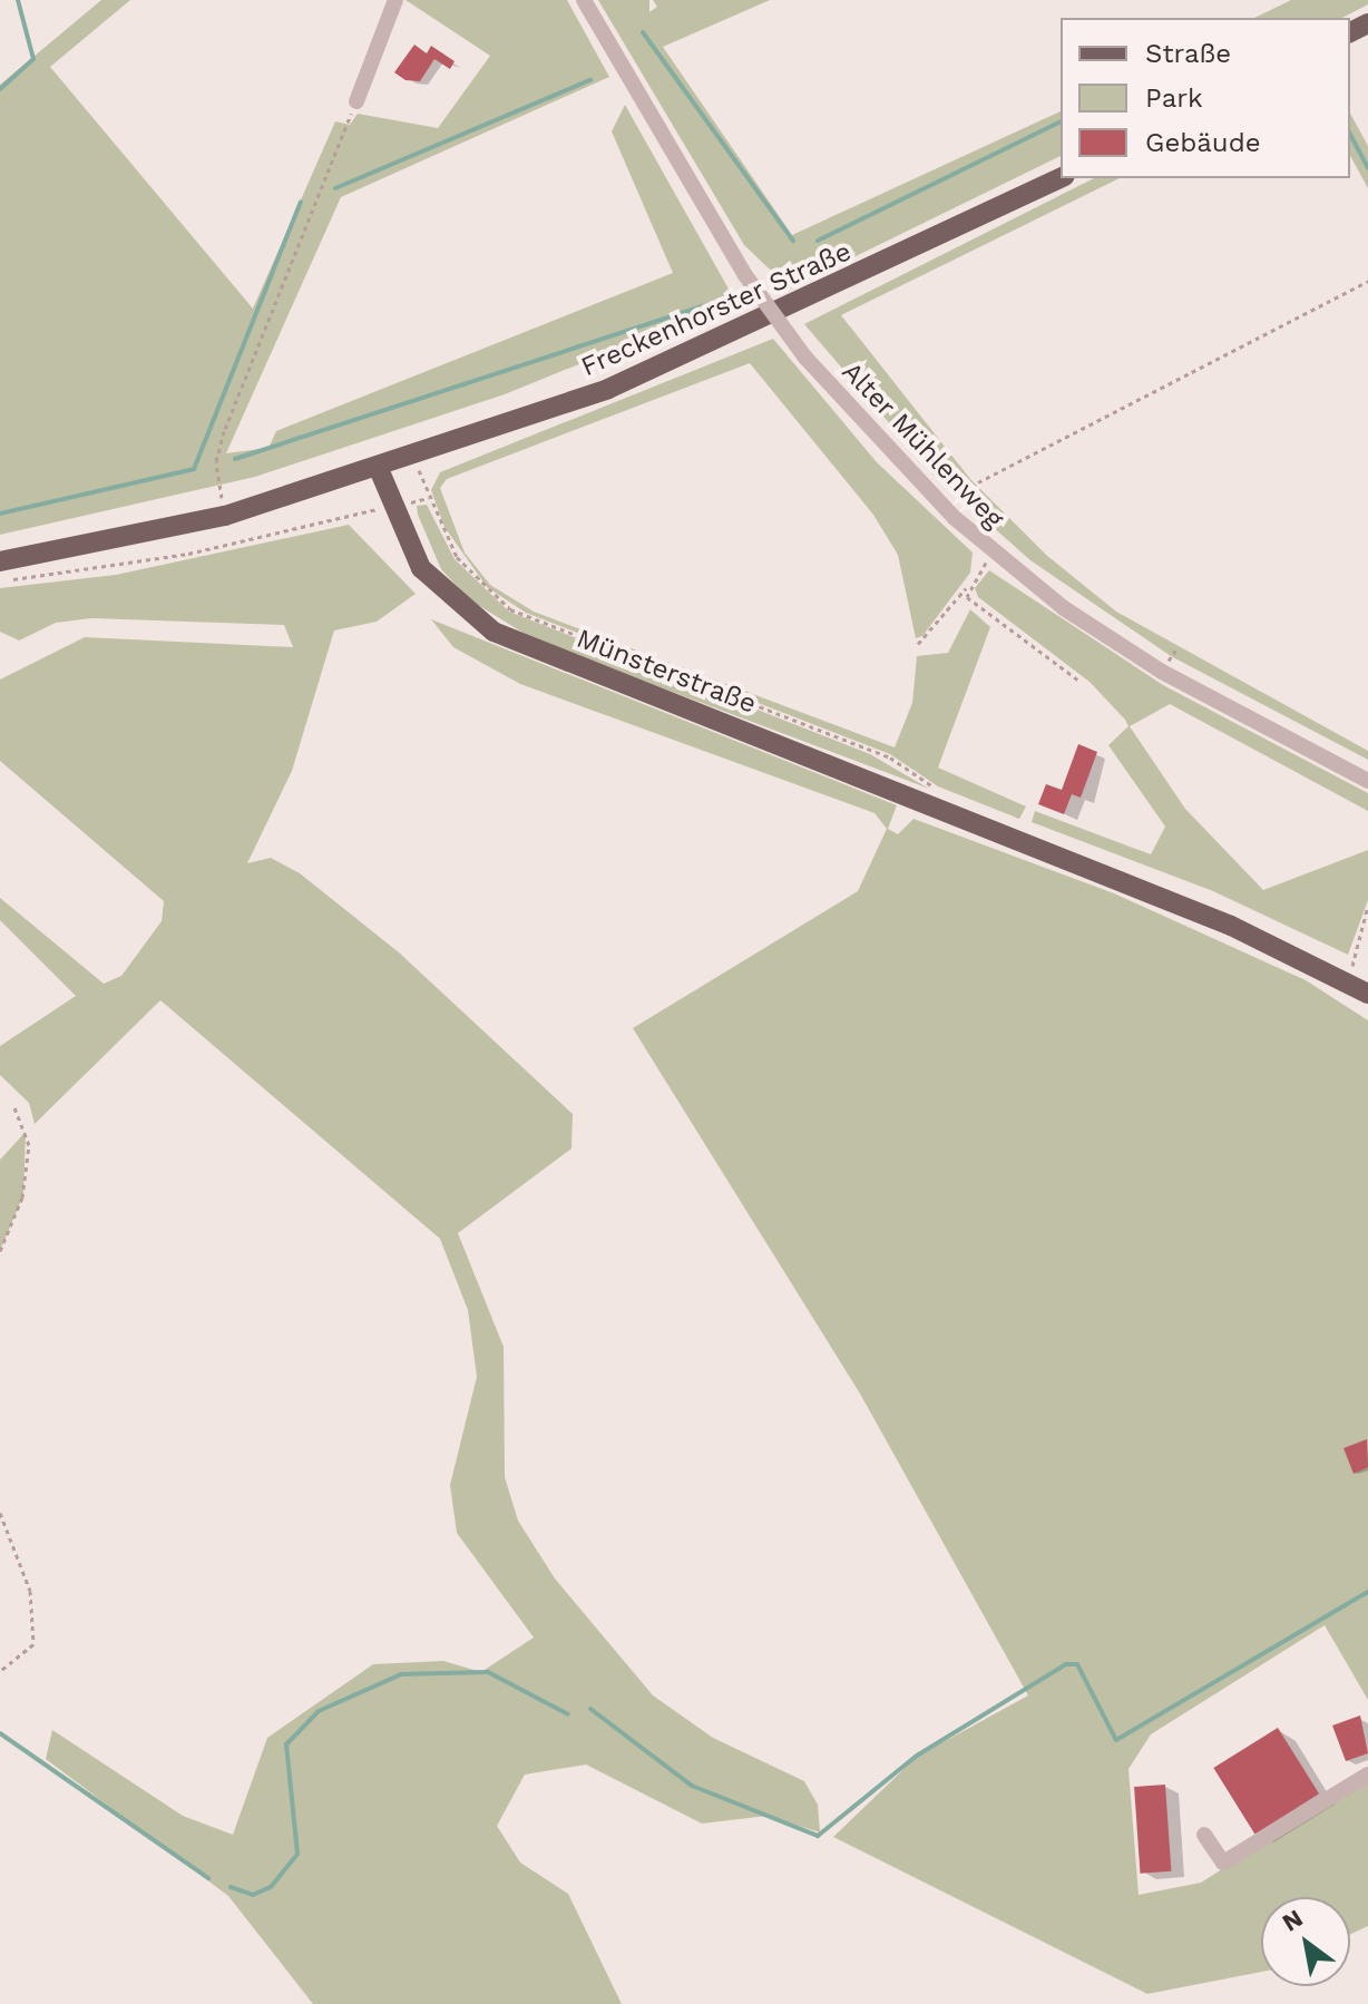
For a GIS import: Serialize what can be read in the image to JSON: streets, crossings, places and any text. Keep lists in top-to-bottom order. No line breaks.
{"streets":{"main road":["Freckenhorster Straße","Münsterstraße"],"street":["Alter Mühlenweg"]},"crossings":[["Freckenhorster Straße","Münsterstraße"]],"legend":["Straße","Park","Gebäude"],"north":"top left"}
